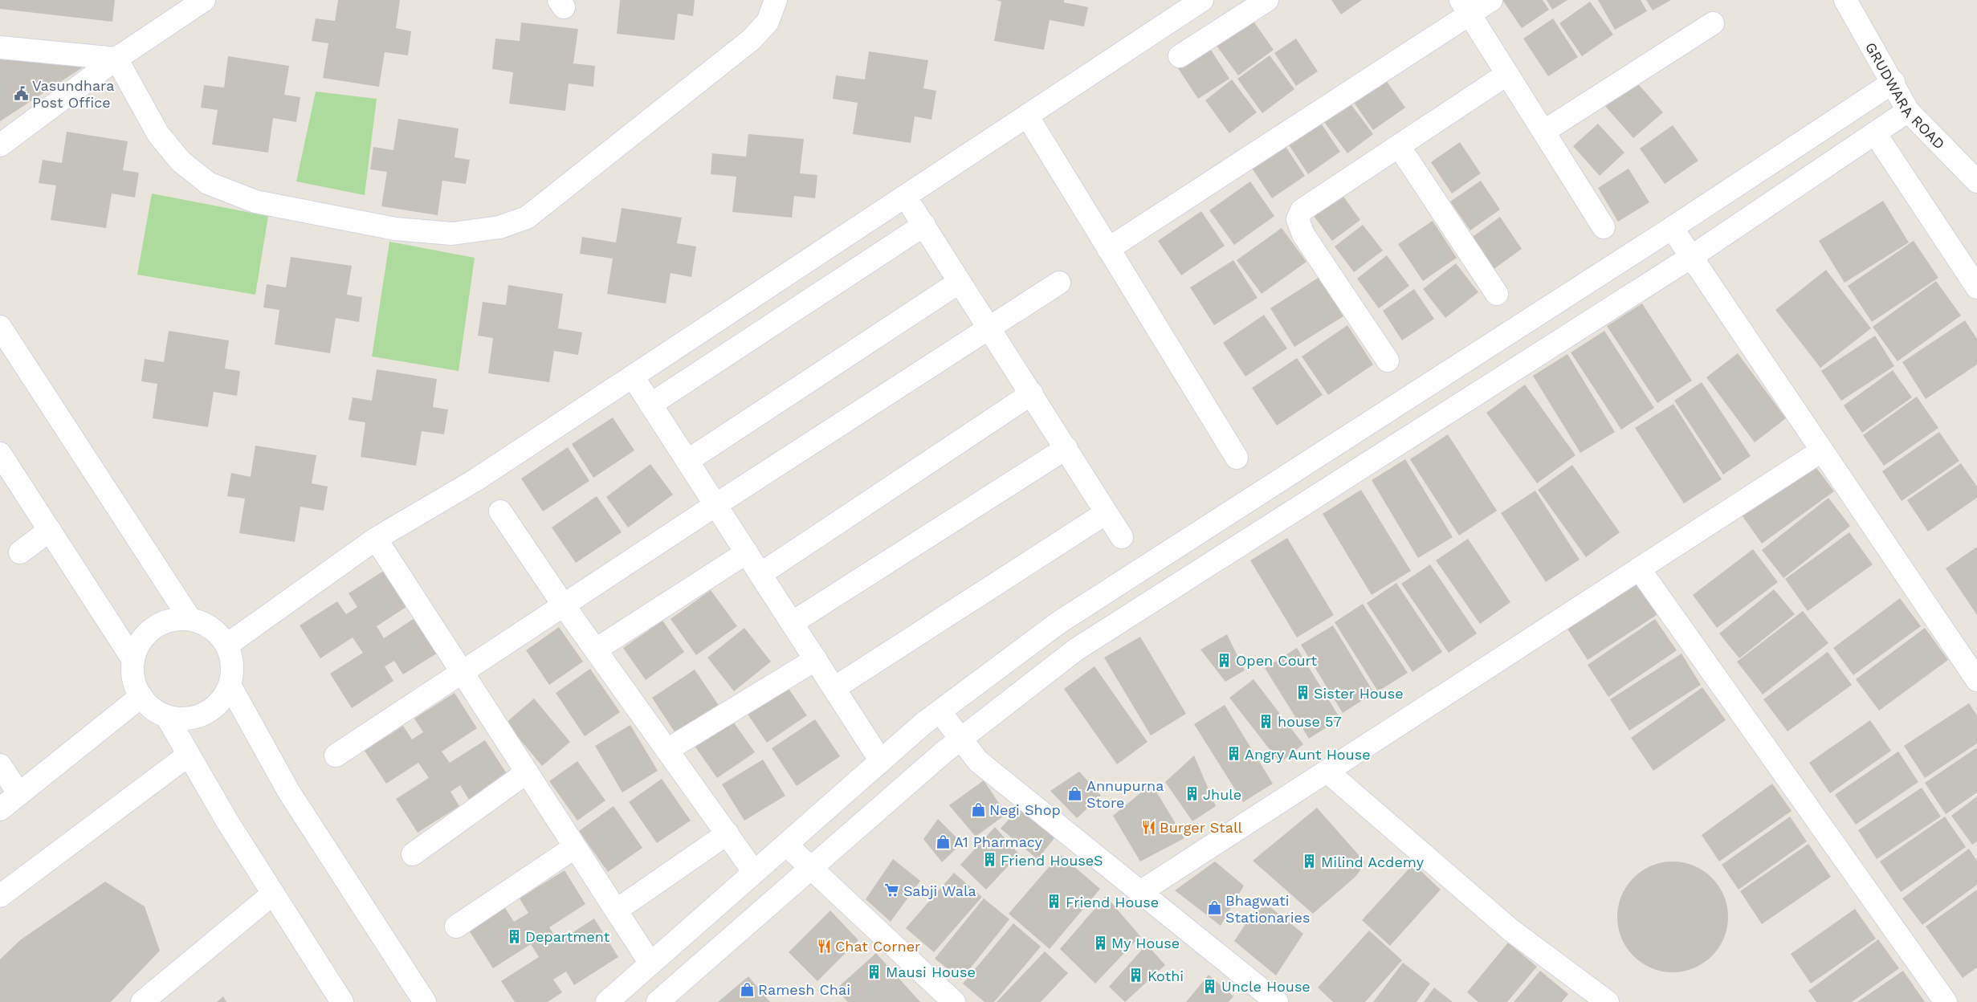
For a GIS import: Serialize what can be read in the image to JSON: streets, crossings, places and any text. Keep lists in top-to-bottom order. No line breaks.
{"streets":{"street":["GRUDWARA ROAD"]},"places":{"public building":["Vasundhara Post Office"],"building":["Open Court","Sister House","house 57","Angry Aunt House","Jhule","Friend HouseS","Milind Acdemy","Friend House","Department","My House","Mausi House","Kothi","Uncle House"],"shop":["Annupurna Store","Negi Shop","A1 Pharmacy","Bhagwati Stationaries","Ramesh Chai"],"restaurant":["Burger Stall","Chat Corner"],"supermarket":["Sabji Wala"]}}
